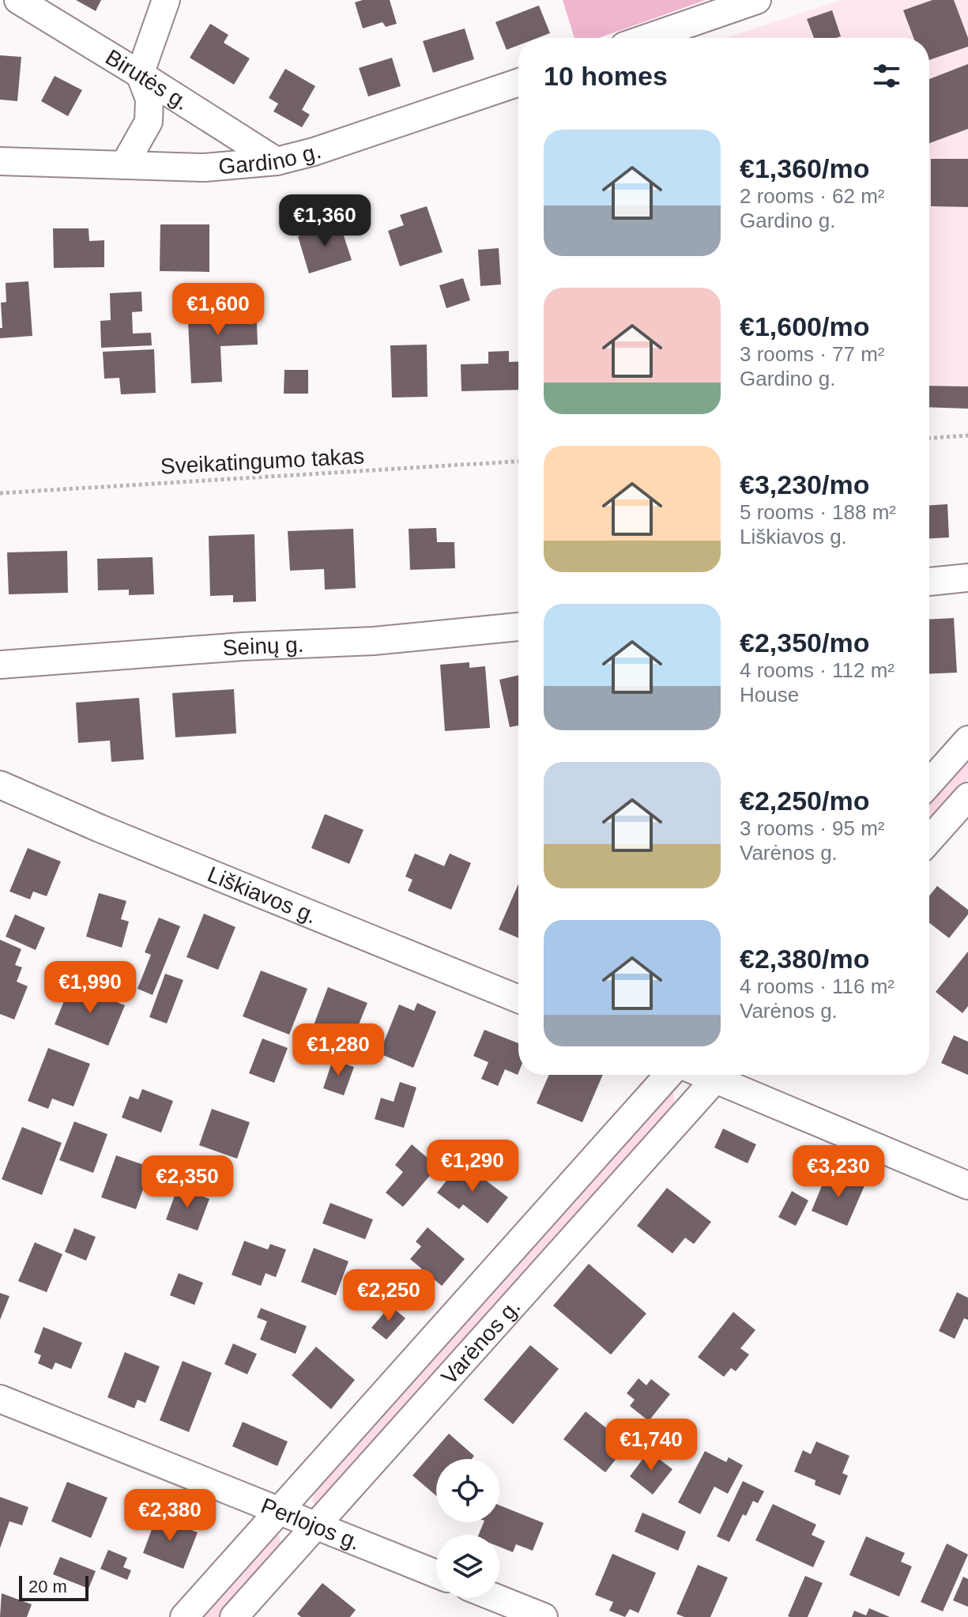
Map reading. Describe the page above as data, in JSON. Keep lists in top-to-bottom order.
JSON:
{
  "streets": {
    "street": [
      "Birutės g.",
      "Gardino g.",
      "Seinų g.",
      "Liškiavos g.",
      "Varėnos g.",
      "Perlojos g."
    ],
    "path": ["Sveikatingumo takas"]
  },
  "crossings": [
    ["Birutės g.", "Gardino g."],
    ["Varėnos g.", "Perlojos g."]
  ],
  "scale_bar": "20 m",
  "page": {
    "heading": "10 homes",
    "list": [
      {
        "name": "€1,360/mo",
        "note": "2 rooms · 62 m² · Gardino g."
      },
      {
        "name": "€1,600/mo",
        "note": "3 rooms · 77 m² · Gardino g."
      },
      {
        "name": "€3,230/mo",
        "note": "5 rooms · 188 m² · Liškiavos g."
      },
      {
        "name": "€2,350/mo",
        "note": "4 rooms · 112 m² · House"
      },
      {
        "name": "€2,250/mo",
        "note": "3 rooms · 95 m² · Varėnos g."
      },
      {
        "name": "€2,380/mo",
        "note": "4 rooms · 116 m² · Varėnos g."
      }
    ],
    "price": [
      "€1,360",
      "€1,600",
      "€1,990",
      "€1,280",
      "€1,290",
      "€3,230",
      "€2,350",
      "€2,250",
      "€1,740",
      "€2,380"
    ],
    "scale": "20 m"
  }
}
